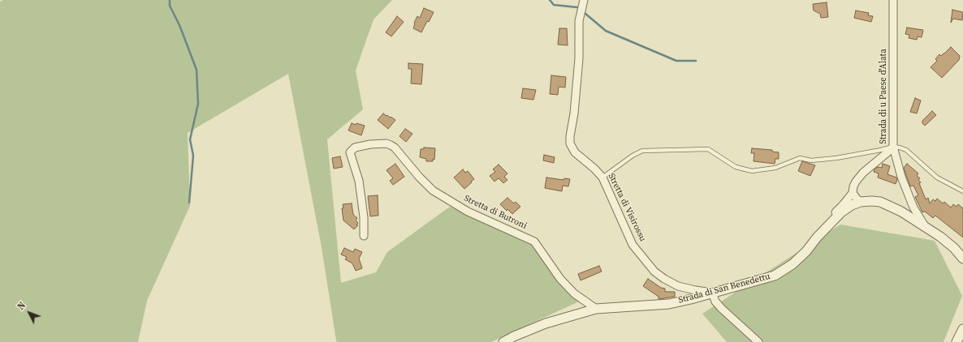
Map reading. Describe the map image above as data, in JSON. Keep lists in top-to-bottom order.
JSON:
{
  "streets": {
    "street": [
      "Strada di u Paese d'Alata",
      "Stretta di Visirossu",
      "Stretta di Butroni",
      "Strada di San Benedettu"
    ]
  },
  "crossings": [
    ["Strada di u Paese d'Alata", "Strada di San Benedettu"],
    ["Stretta di Visirossu", "Strada di San Benedettu"],
    ["Stretta di Butroni", "Strada di San Benedettu"]
  ],
  "north": "top left"
}
